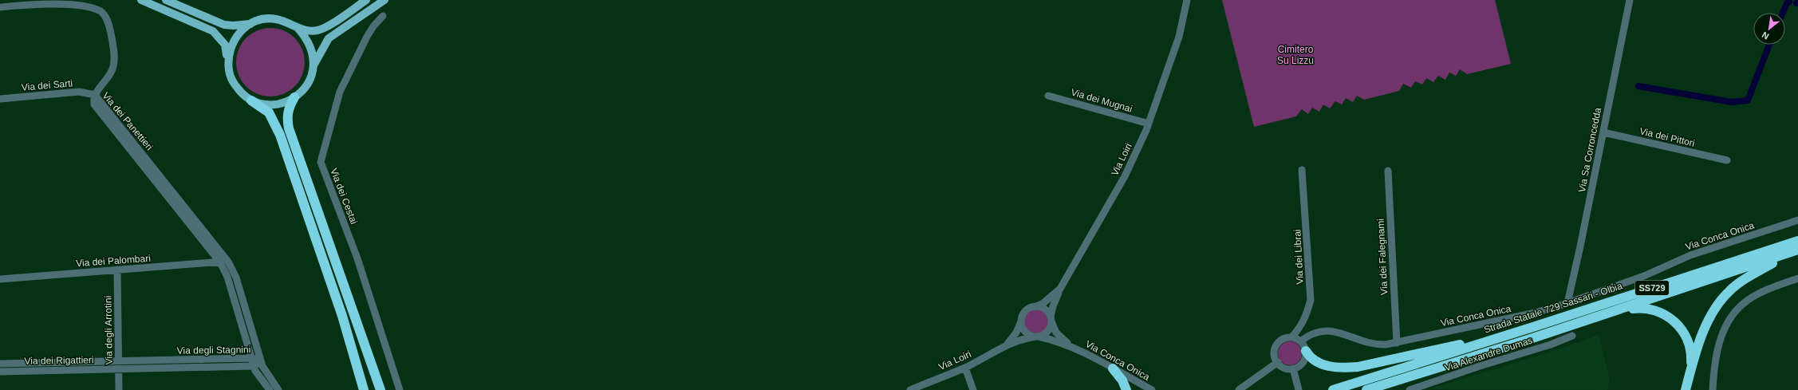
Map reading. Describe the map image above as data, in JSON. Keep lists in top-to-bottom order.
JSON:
{
  "streets": {
    "highway": ["SS729", "Strada Statale 729 Sassari - Olbia"],
    "street": [
      "Via dei Sarti",
      "Via dei Mugnai",
      "Via dei Panettieri",
      "Via dei Pittori",
      "Via Sa Corroncedda",
      "Via Loiri",
      "Via dei Cestai",
      "Via Conca Onica",
      "Via dei Librai",
      "Via dei Falegnami",
      "Via dei Palombari",
      "Via degli Arrotini",
      "Via degli Stagnini",
      "Via Alexandre Dumas",
      "Via dei Rigattieri"
    ]
  },
  "crossings": [
    ["Via dei Sarti", "Via dei Panettieri"],
    ["Via dei Mugnai", "Via Loiri"],
    ["Via dei Panettieri", "Via dei Palombari"],
    ["Via dei Panettieri", "Via degli Stagnini"],
    ["Via dei Pittori", "Via Sa Corroncedda"],
    ["Via Sa Corroncedda", "Via Conca Onica"],
    ["Via Loiri", "Via Conca Onica"],
    ["Via Conca Onica", "Via dei Librai"],
    ["Via Conca Onica", "Via dei Falegnami"],
    ["Via dei Palombari", "Via degli Arrotini"],
    ["Via degli Arrotini", "Via degli Stagnini"],
    ["Via degli Arrotini", "Via dei Rigattieri"],
    ["Via degli Stagnini", "Via dei Rigattieri"]
  ],
  "parks": ["Cimitero Su Lizzu"],
  "north": "bottom left"
}
